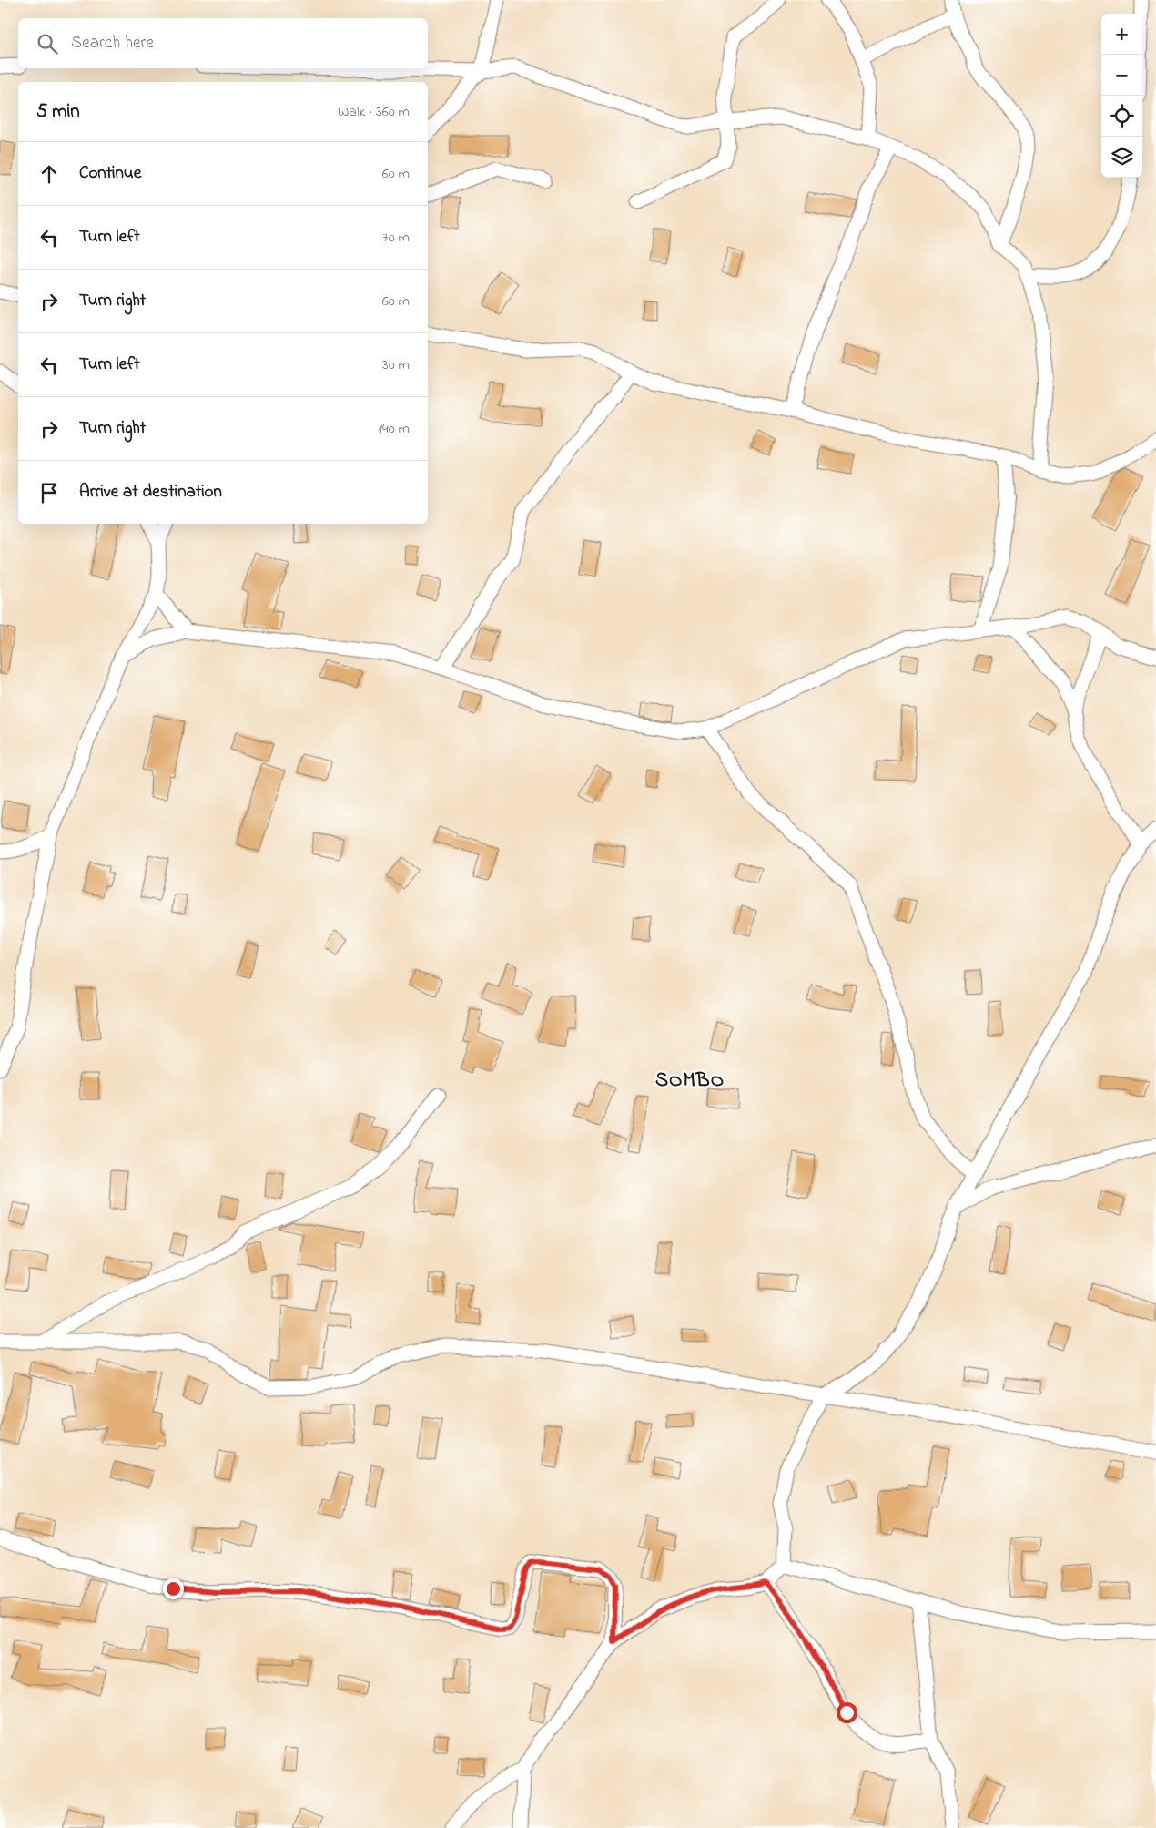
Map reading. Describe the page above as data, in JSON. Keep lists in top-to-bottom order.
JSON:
{
  "districts": ["SOMBO"],
  "page": {
    "map_buttons": ["+", "−"],
    "search": "Search here",
    "heading": ["5 min", "Walk · 360 m"],
    "list": [
      ["Continue", "60 m"],
      ["Turn left", "70 m"],
      ["Turn right", "60 m"],
      ["Turn left", "30 m"],
      ["Turn right", "140 m"],
      "Arrive at destination"
    ]
  }
}
